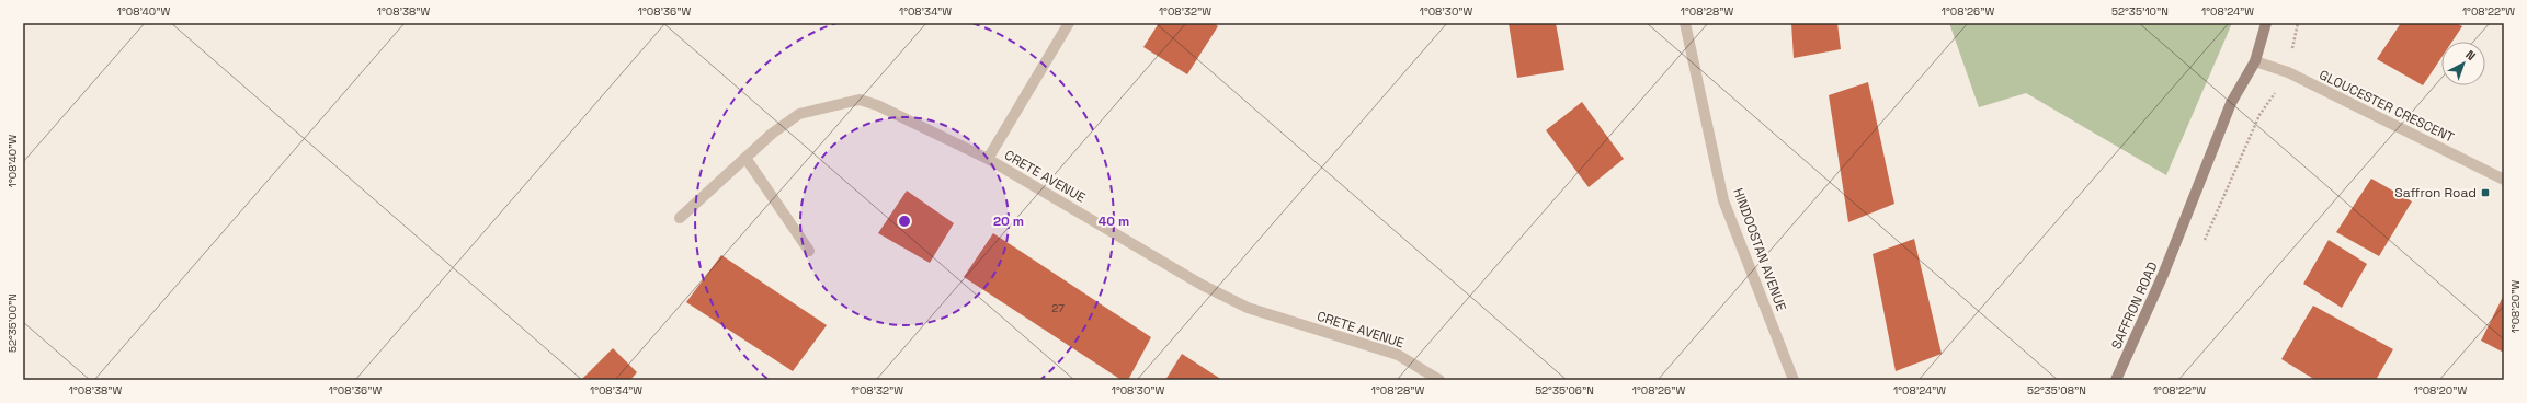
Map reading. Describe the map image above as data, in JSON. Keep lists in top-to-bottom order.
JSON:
{
  "streets": {
    "main road": ["SAFFRON ROAD"],
    "street": ["GLOUCESTER CRESCENT", "CRETE AVENUE", "HINDOOSTAN AVENUE"]
  },
  "crossings": [
    ["GLOUCESTER CRESCENT", "SAFFRON ROAD"]
  ],
  "places": {
    "transit": ["Saffron Road"]
  },
  "house_numbers": ["27"],
  "north": "top right",
  "coordinates": [
    "1°08'40\"W",
    "1°08'38\"W",
    "1°08'36\"W",
    "1°08'34\"W",
    "1°08'32\"W",
    "1°08'30\"W",
    "1°08'28\"W",
    "1°08'26\"W",
    "52°35'10\"N",
    "1°08'24\"W",
    "1°08'22\"W",
    "1°08'20\"W",
    "52°35'00\"N",
    "52°35'06\"N",
    "52°35'08\"N"
  ],
  "rings": ["20 m", "40 m"]
}
